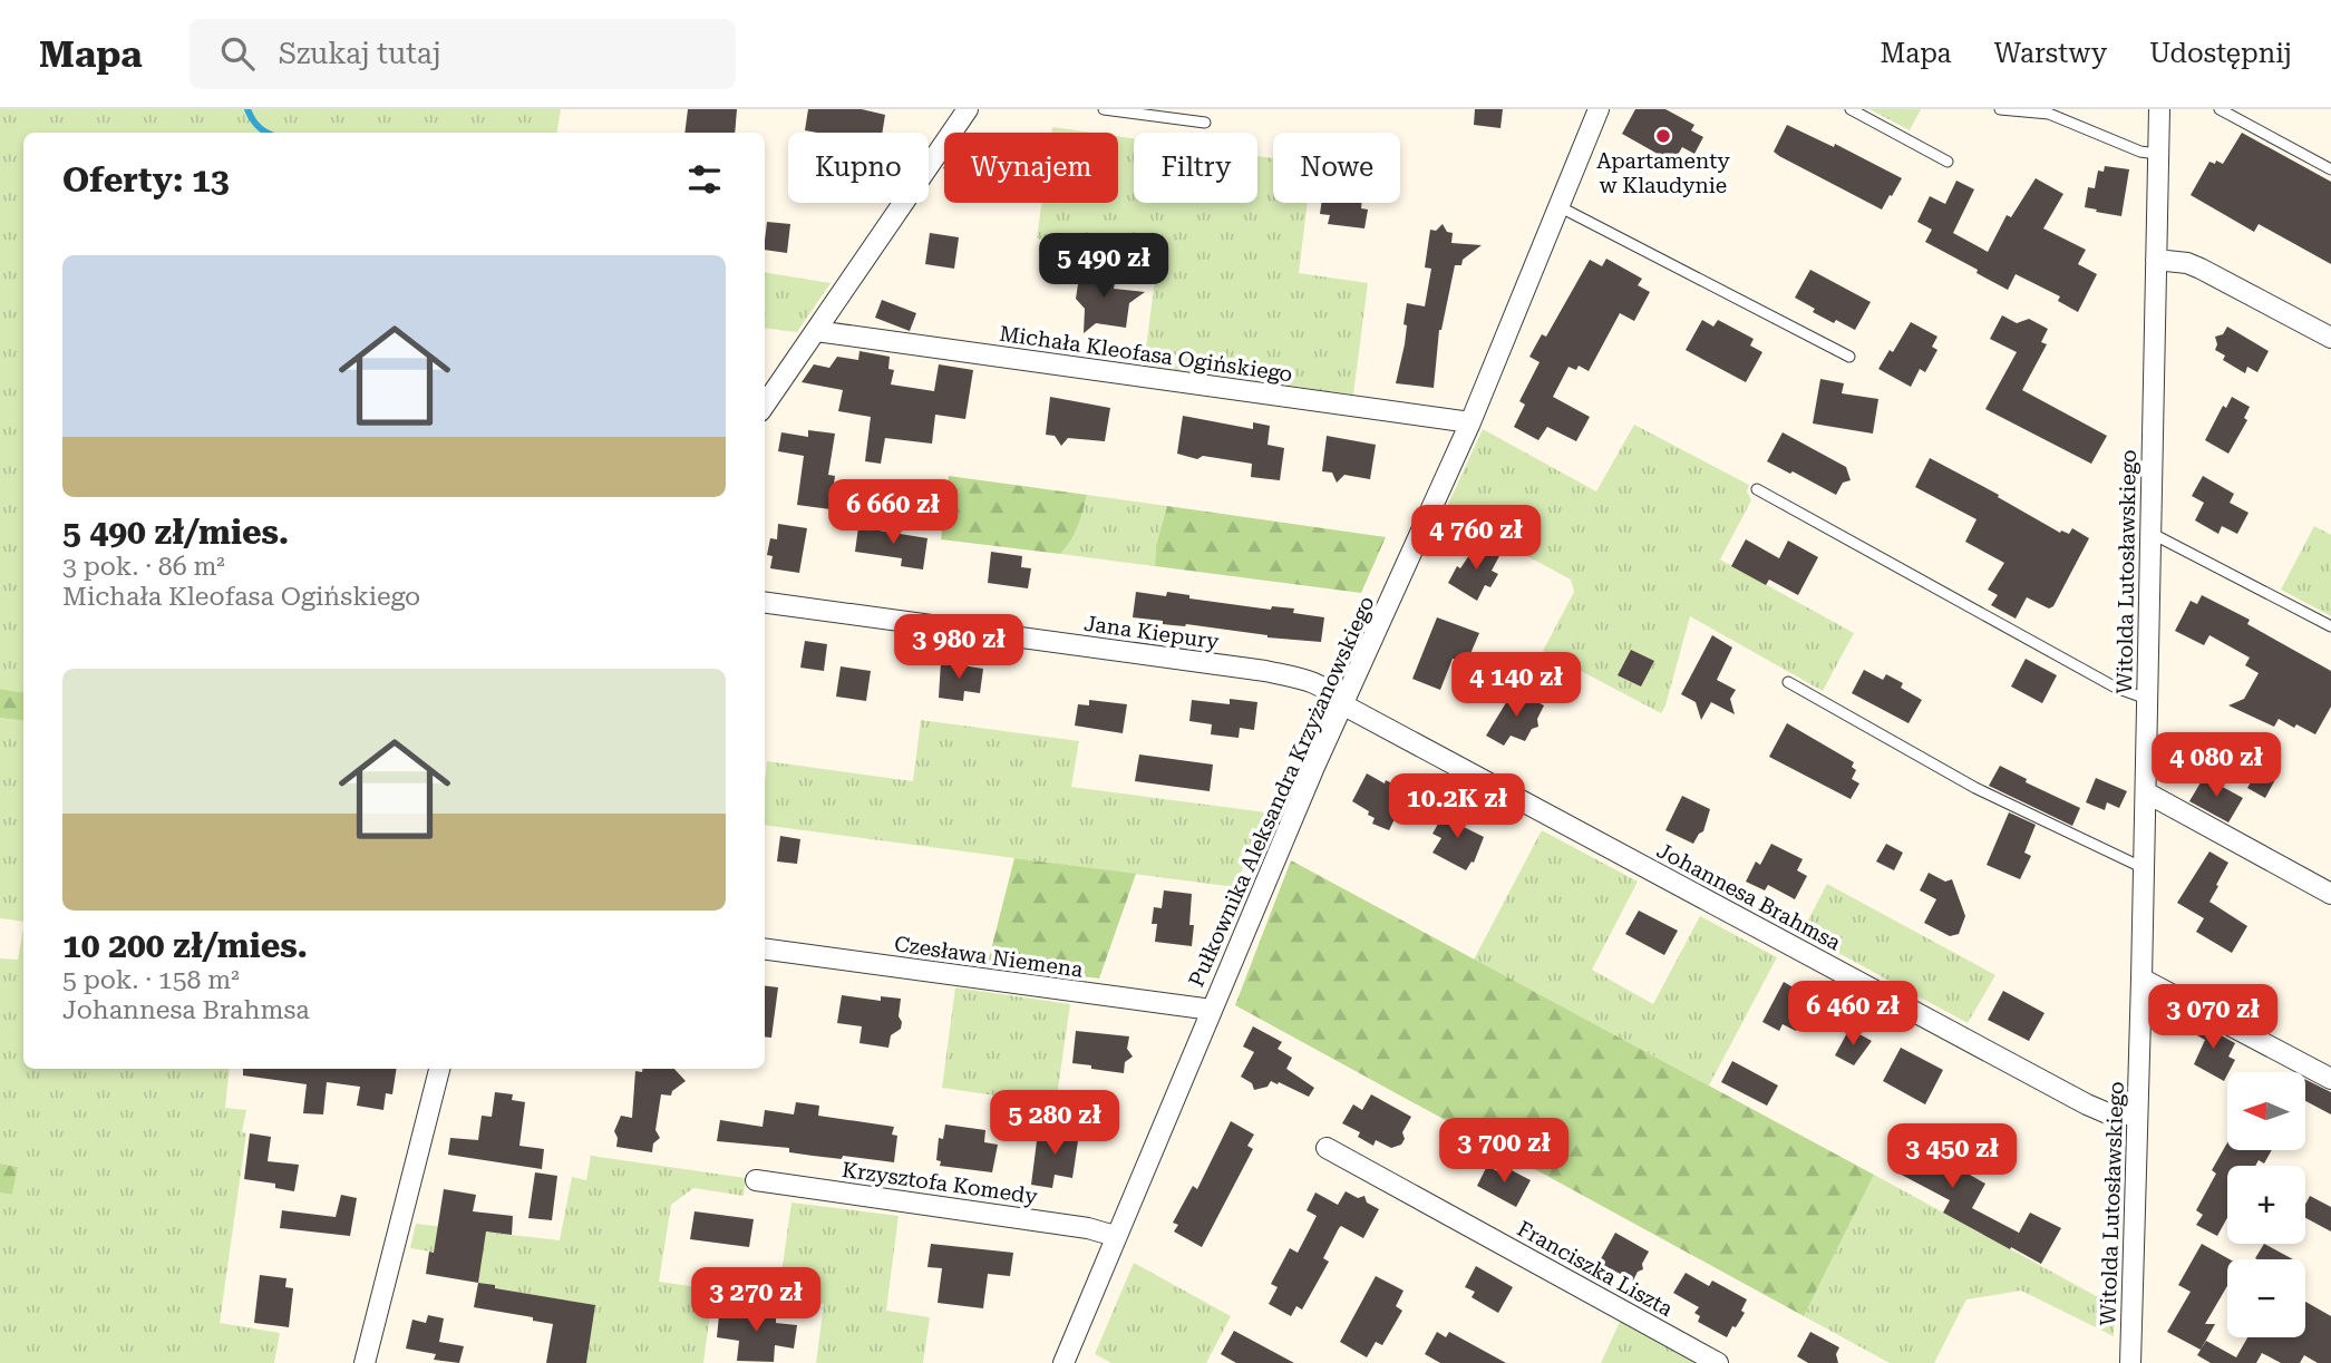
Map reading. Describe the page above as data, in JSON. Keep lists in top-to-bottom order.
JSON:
{
  "streets": {
    "street": [
      "Michała Kleofasa Ogińskiego",
      "Witolda Lutosławskiego",
      "Jana Kiepury",
      "Pułkownika Aleksandra Krzyżanowskiego",
      "Johannesa Brahmsa",
      "Czesława Niemena",
      "Krzysztofa Komedy",
      "Franciszka Liszta"
    ]
  },
  "crossings": [
    ["Michała Kleofasa Ogińskiego", "Pułkownika Aleksandra Krzyżanowskiego"],
    ["Witolda Lutosławskiego", "Johannesa Brahmsa"],
    ["Jana Kiepury", "Pułkownika Aleksandra Krzyżanowskiego"],
    ["Jana Kiepury", "Johannesa Brahmsa"],
    ["Pułkownika Aleksandra Krzyżanowskiego", "Johannesa Brahmsa"],
    ["Pułkownika Aleksandra Krzyżanowskiego", "Czesława Niemena"],
    ["Pułkownika Aleksandra Krzyżanowskiego", "Krzysztofa Komedy"]
  ],
  "places": ["Apartamenty w Klaudynie"],
  "north": "left",
  "page": {
    "header": "Mapa",
    "search": "Szukaj tutaj",
    "nav": ["Mapa", "Warstwy", "Udostępnij"],
    "chip": [
      "Kupno",
      "Wynajem",
      "Filtry",
      "Nowe"
    ],
    "heading": "Oferty: 13",
    "list": [
      {
        "name": "5 490 zł/mies.",
        "note": "3 pok. · 86 m² · Michała Kleofasa Ogińskiego"
      },
      {
        "name": "10 200 zł/mies.",
        "note": "5 pok. · 158 m² · Johannesa Brahmsa"
      }
    ],
    "price": [
      "5 490 zł",
      "6 660 zł",
      "4 760 zł",
      "3 980 zł",
      "4 140 zł",
      "4 080 zł",
      "10.2K zł",
      "6 460 zł",
      "3 070 zł",
      "5 280 zł",
      "3 700 zł",
      "3 450 zł",
      "3 270 zł"
    ],
    "map_buttons": ["+", "−"]
  }
}
